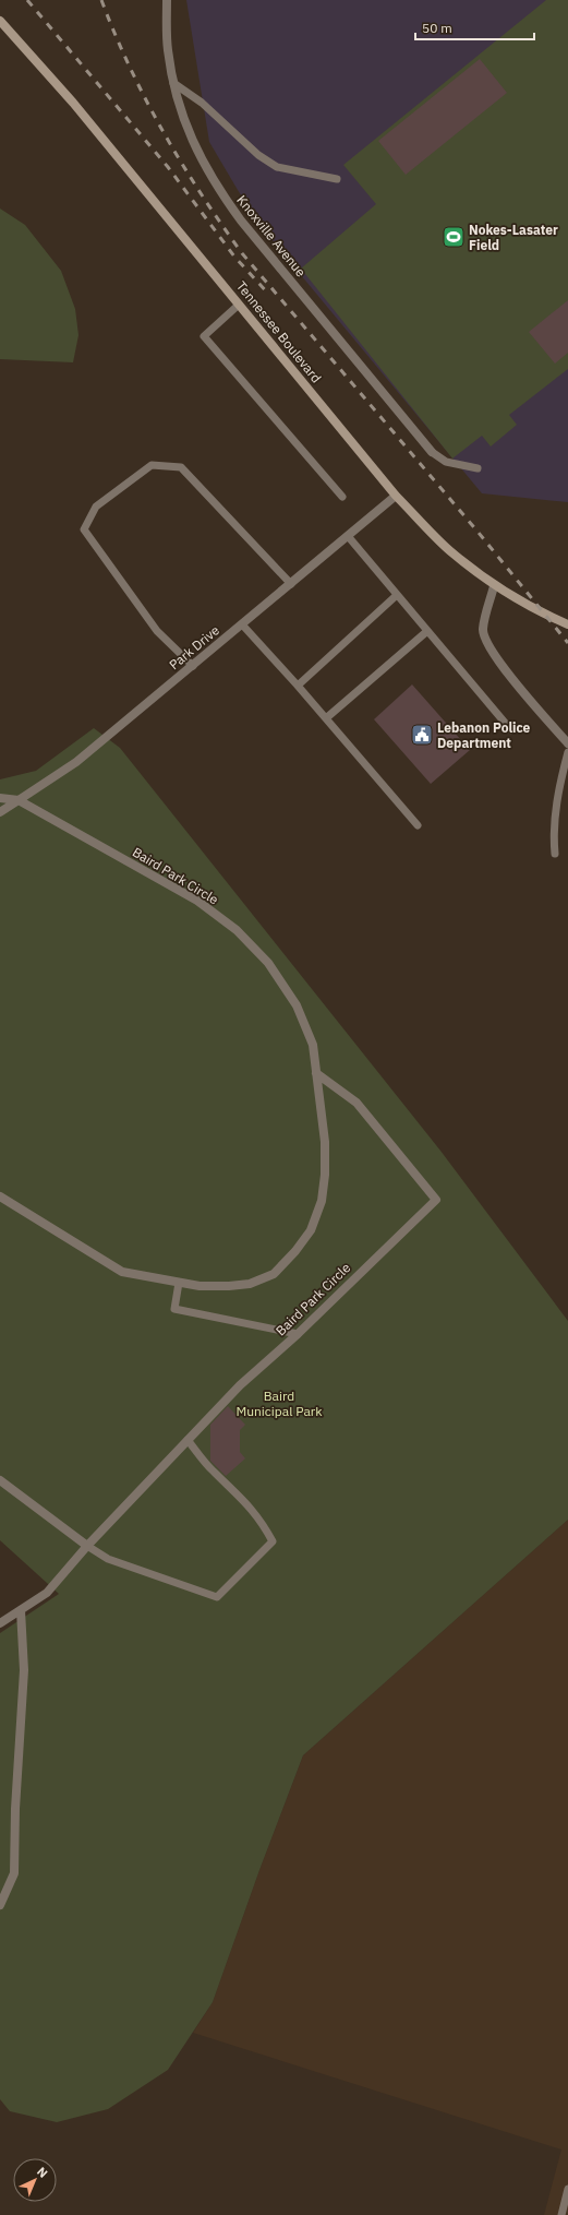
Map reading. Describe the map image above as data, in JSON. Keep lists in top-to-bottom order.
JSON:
{
  "streets": {
    "street": [
      "Knoxville Avenue",
      "Tennessee Boulevard",
      "Park Drive",
      "Baird Park Circle"
    ]
  },
  "crossings": [
    ["Tennessee Boulevard", "Park Drive"],
    ["Park Drive", "Baird Park Circle"]
  ],
  "parks": ["Baird Municipal Park"],
  "places": {
    "sports": ["Nokes-Lasater Field"],
    "public building": ["Lebanon Police Department"]
  },
  "scale_bar": "50 m",
  "north": "top right"
}
